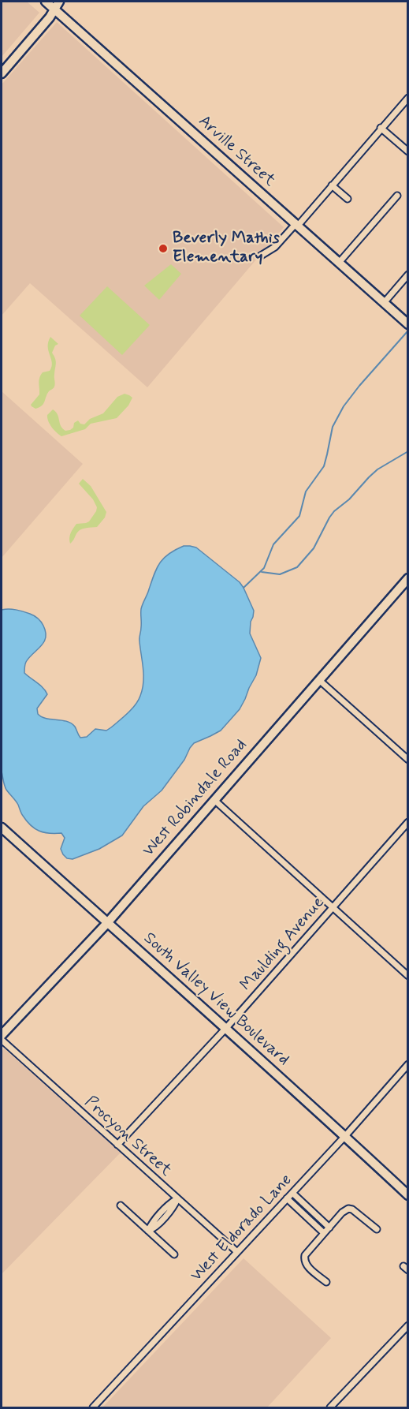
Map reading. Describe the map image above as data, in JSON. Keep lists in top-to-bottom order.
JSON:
{
  "streets": {
    "street": [
      "Arville Street",
      "West Robindale Road",
      "Maulding Avenue",
      "South Valley View Boulevard",
      "Procyon Street",
      "West Eldorado Lane"
    ]
  },
  "crossings": [
    ["West Robindale Road", "South Valley View Boulevard"],
    ["Maulding Avenue", "South Valley View Boulevard"],
    ["Maulding Avenue", "Procyon Street"],
    ["South Valley View Boulevard", "West Eldorado Lane"],
    ["Procyon Street", "West Eldorado Lane"]
  ],
  "places": ["Beverly Mathis Elementary"]
}
